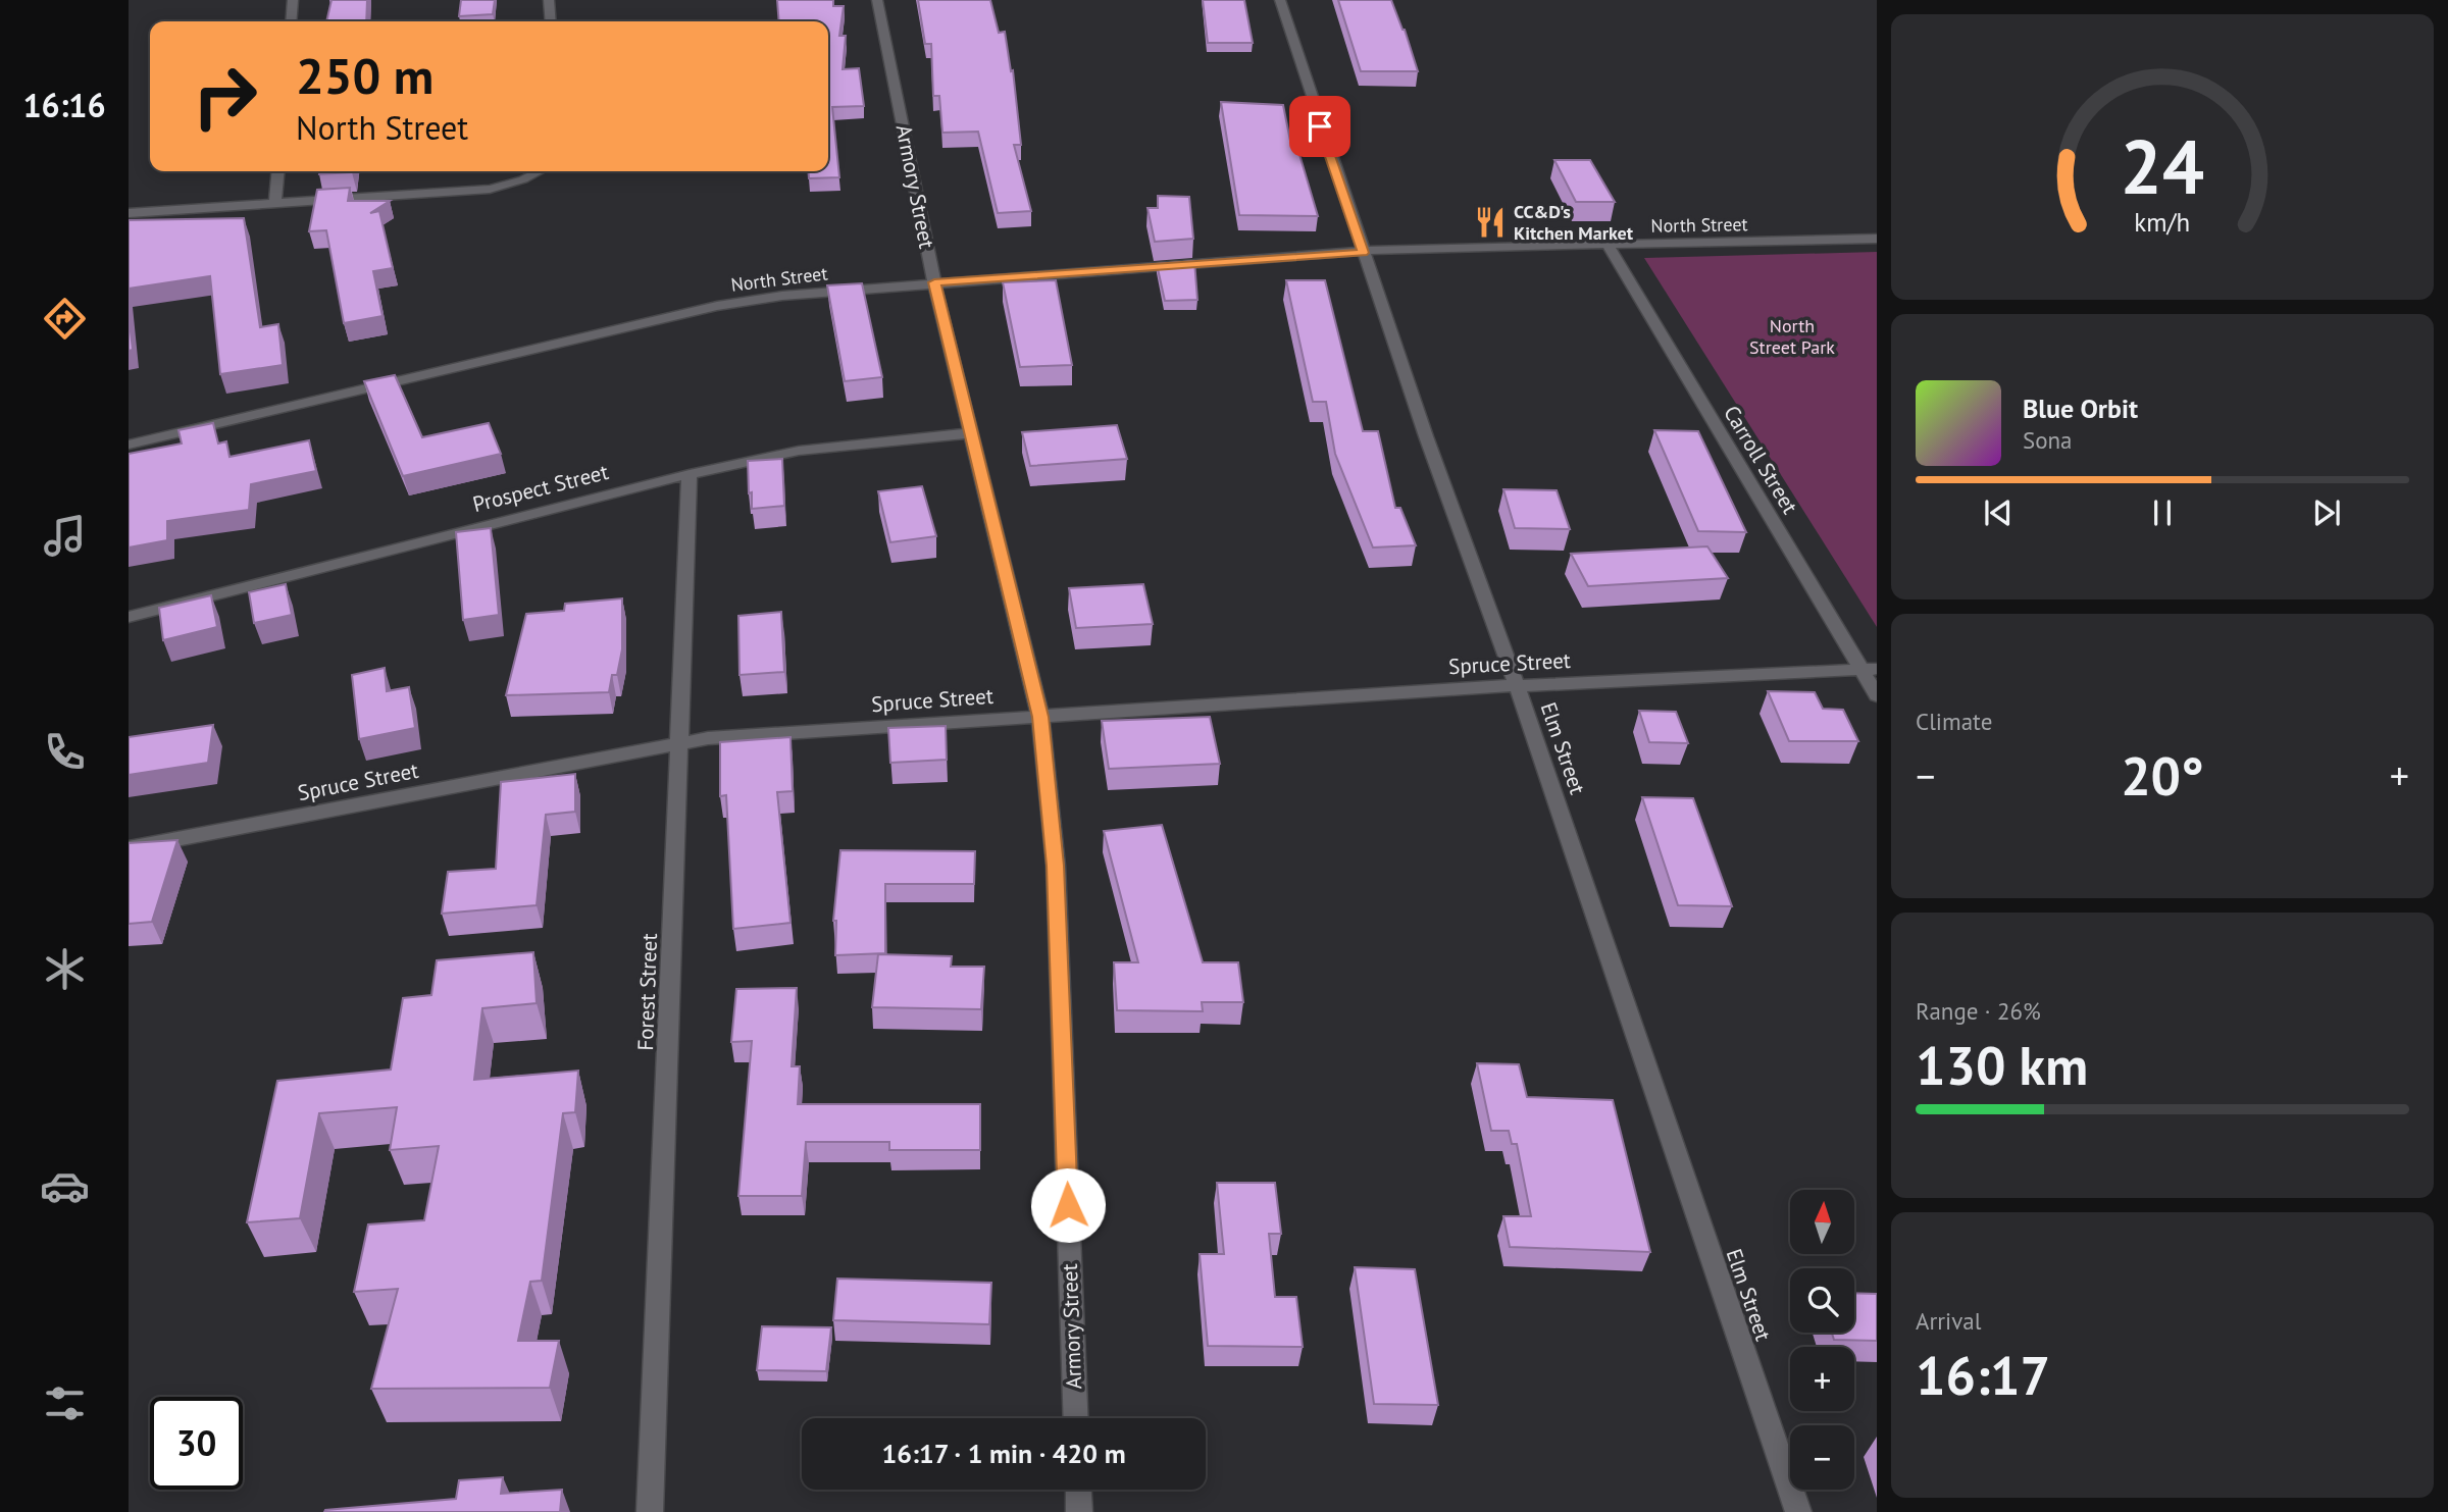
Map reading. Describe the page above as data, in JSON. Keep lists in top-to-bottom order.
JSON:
{
  "streets": {
    "street": [
      "Armory Street",
      "North Street",
      "Carroll Street",
      "Prospect Street",
      "Spruce Street",
      "Elm Street",
      "Forest Street"
    ]
  },
  "crossings": [
    ["Armory Street", "North Street"],
    ["Armory Street", "Prospect Street"],
    ["Armory Street", "Spruce Street"],
    ["North Street", "Carroll Street"],
    ["North Street", "Elm Street"],
    ["Carroll Street", "Spruce Street"],
    ["Prospect Street", "Forest Street"],
    ["Spruce Street", "Elm Street"],
    ["Spruce Street", "Forest Street"]
  ],
  "parks": ["North Street Park"],
  "places": {
    "restaurant": ["CC&D's Kitchen Market"]
  },
  "north": "top",
  "page": {
    "tabs": "16:16",
    "turn": ["250 m", "North Street"],
    "song": ["Blue Orbit", "Sona"],
    "tile": [
      "Climate",
      ["Range · 26%", "130 km"],
      ["Arrival", "16:17"]
    ],
    "heat": ["−", "20°", "+"],
    "map_buttons": ["+", "−"],
    "limit": "30",
    "trip": "16:17 · 1 min · 420 m",
    "gauge": ["24", "km/h"]
  }
}
